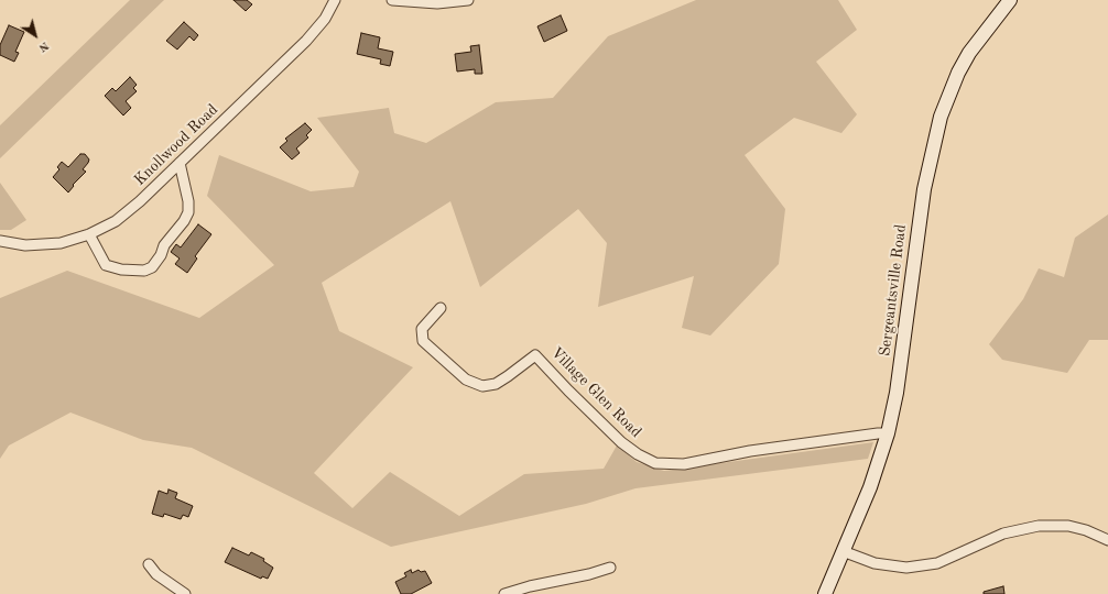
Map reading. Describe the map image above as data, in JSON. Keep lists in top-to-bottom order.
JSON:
{
  "streets": {
    "main road": ["Sergeantsville Road"],
    "street": ["Knollwood Road", "Village Glen Road"]
  },
  "crossings": [
    ["Sergeantsville Road", "Village Glen Road"]
  ],
  "north": "bottom right"
}
